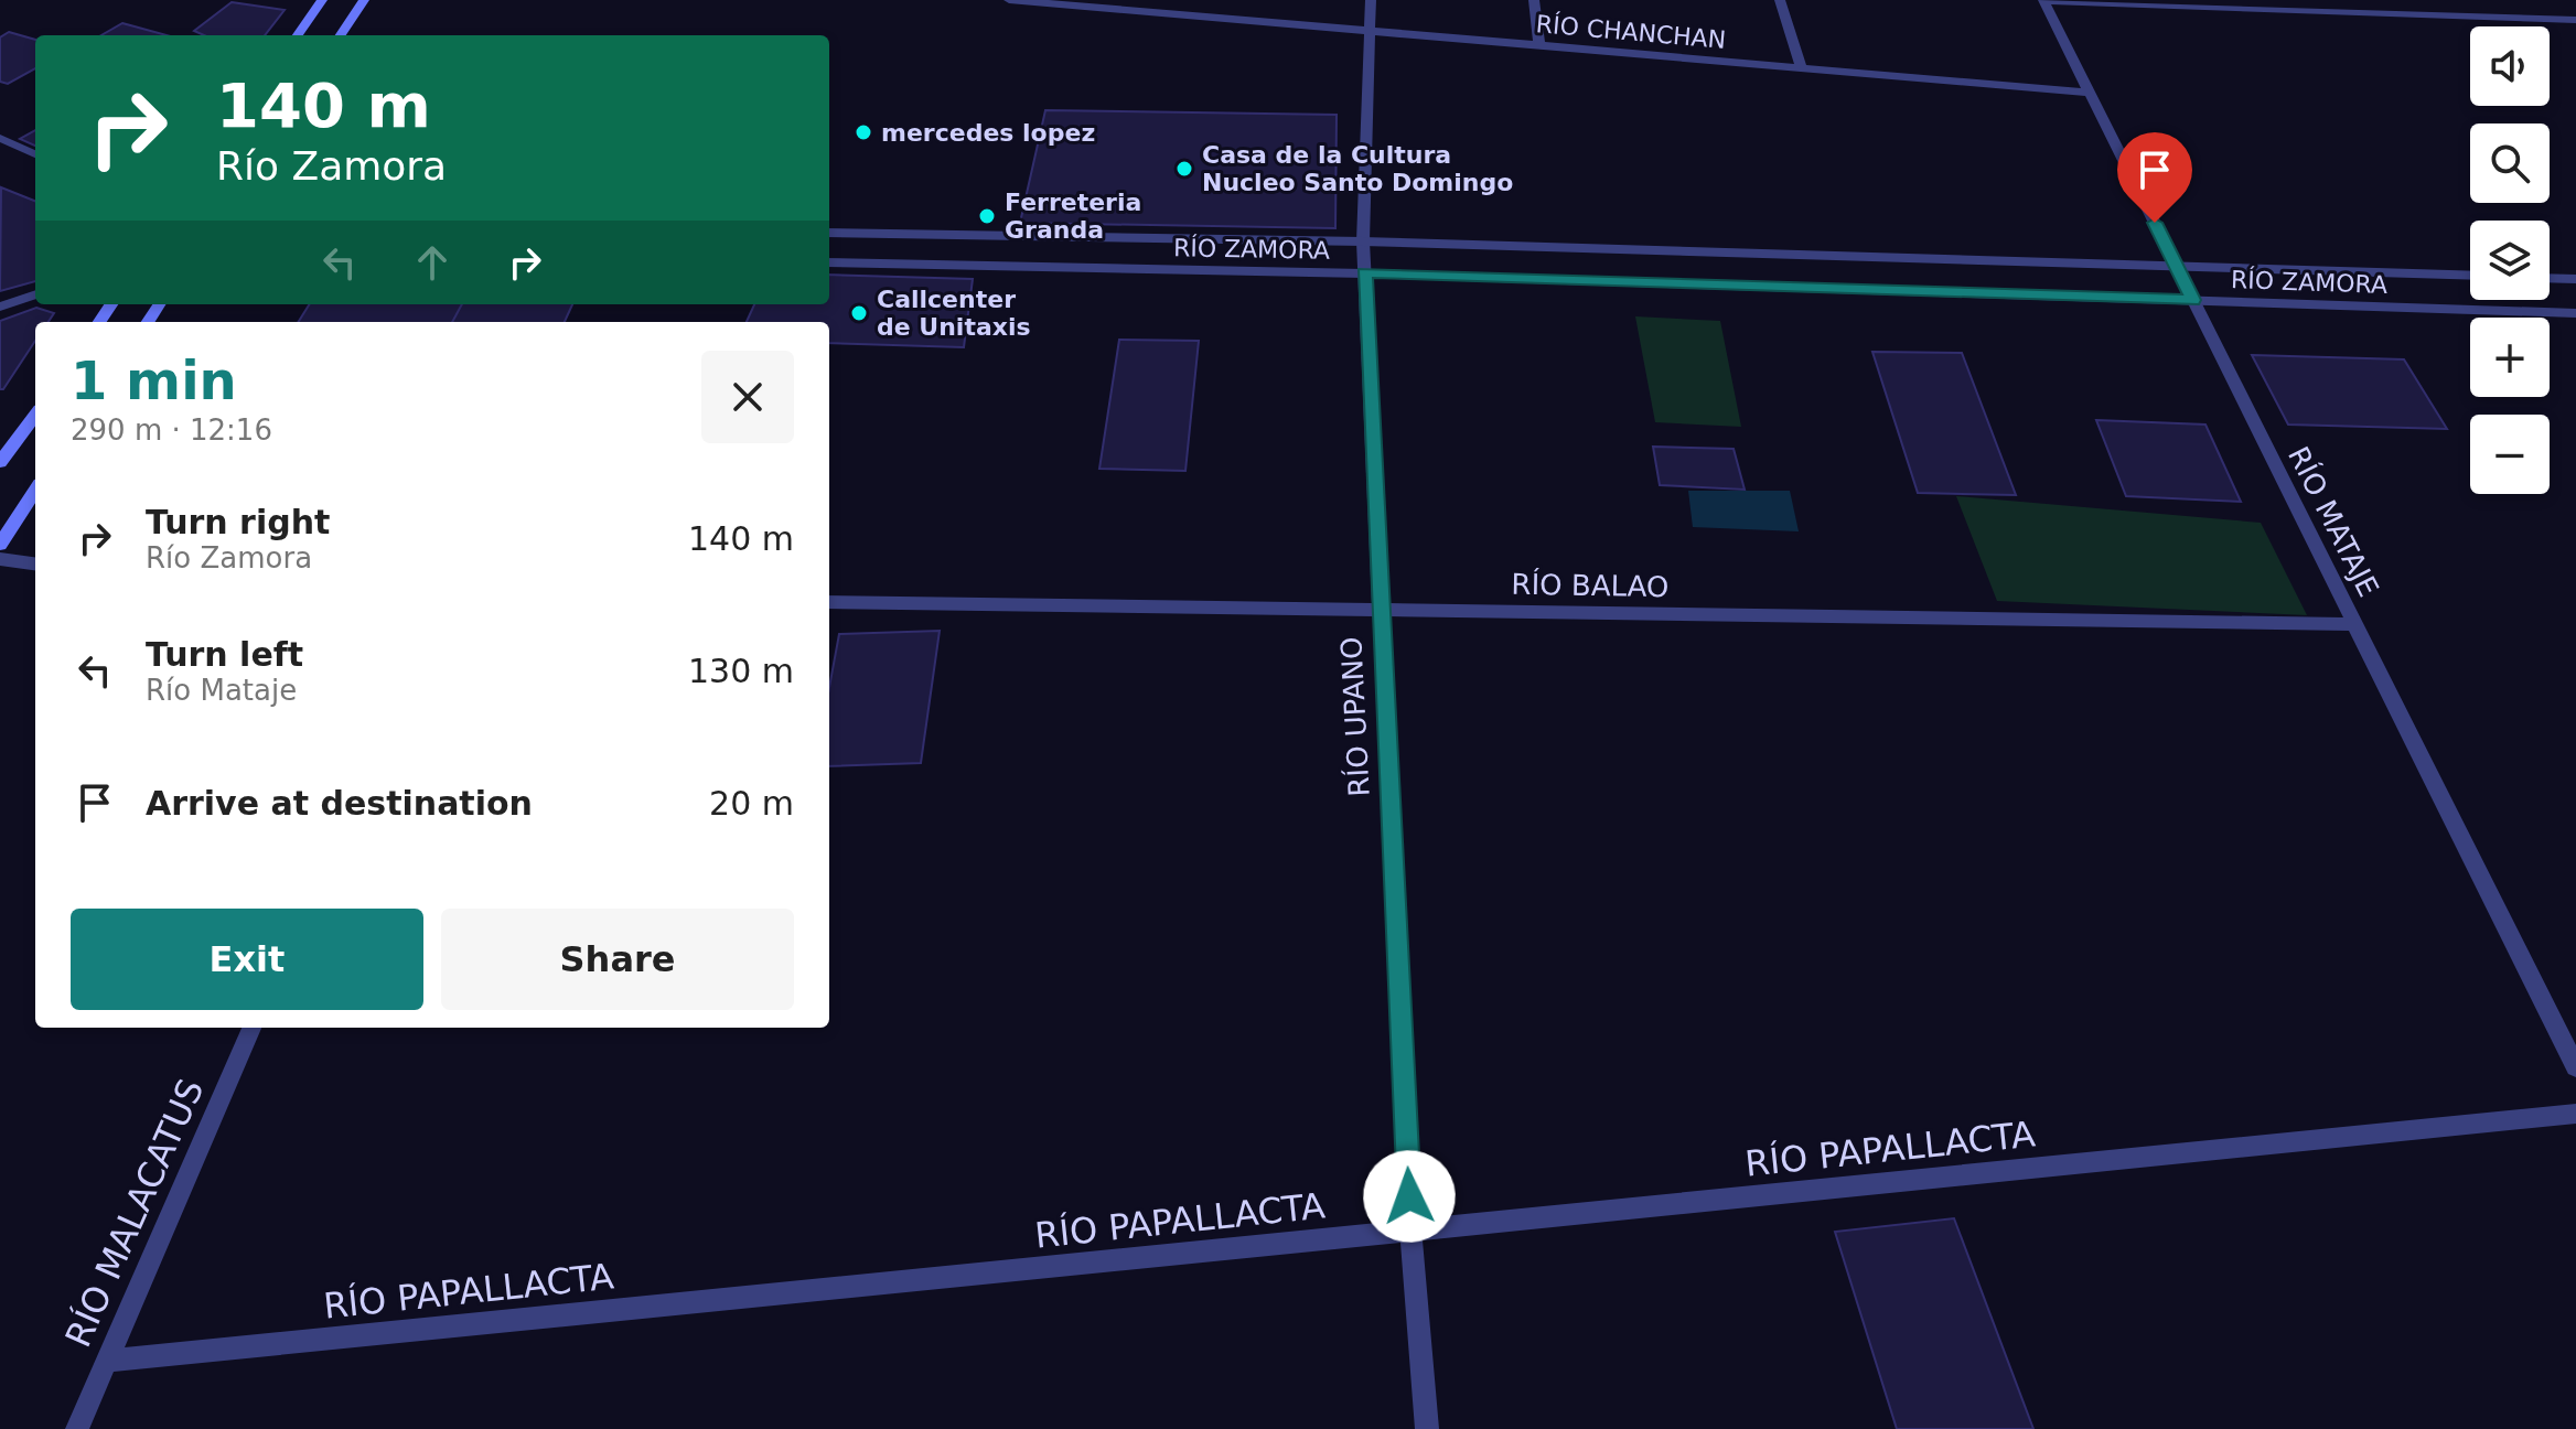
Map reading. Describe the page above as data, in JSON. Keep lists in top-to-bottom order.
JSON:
{
  "streets": {
    "street": [
      "RÍO CHANCHAN",
      "RÍO ZAMORA",
      "RÍO MATAJE",
      "RÍO BALAO",
      "RÍO UPANO",
      "RÍO PAPALLACTA",
      "RÍO MALACATUS"
    ]
  },
  "crossings": [
    ["RÍO CHANCHAN", "RÍO MATAJE"],
    ["RÍO CHANCHAN", "RÍO UPANO"],
    ["RÍO ZAMORA", "RÍO MATAJE"],
    ["RÍO ZAMORA", "RÍO UPANO"],
    ["RÍO MATAJE", "RÍO BALAO"],
    ["RÍO BALAO", "RÍO UPANO"],
    ["RÍO UPANO", "RÍO PAPALLACTA"],
    ["RÍO PAPALLACTA", "RÍO MALACATUS"]
  ],
  "places": [
    "mercedes lopez",
    "Casa de la Cultura Nucleo Santo Domingo",
    "Ferreteria Granda",
    "Callcenter de Unitaxis"
  ],
  "page": {
    "map_buttons": ["+", "−"],
    "turn": ["140 m", "Río Zamora"],
    "heading": ["1 min", "290 m · 12:16"],
    "list": [
      {
        "name": "Turn right",
        "note": "Río Zamora",
        "value": "140 m"
      },
      {
        "name": "Turn left",
        "note": "Río Mataje",
        "value": "130 m"
      },
      {
        "name": "Arrive at destination",
        "value": "20 m"
      }
    ],
    "buttons": ["Exit", "Share"]
  }
}
